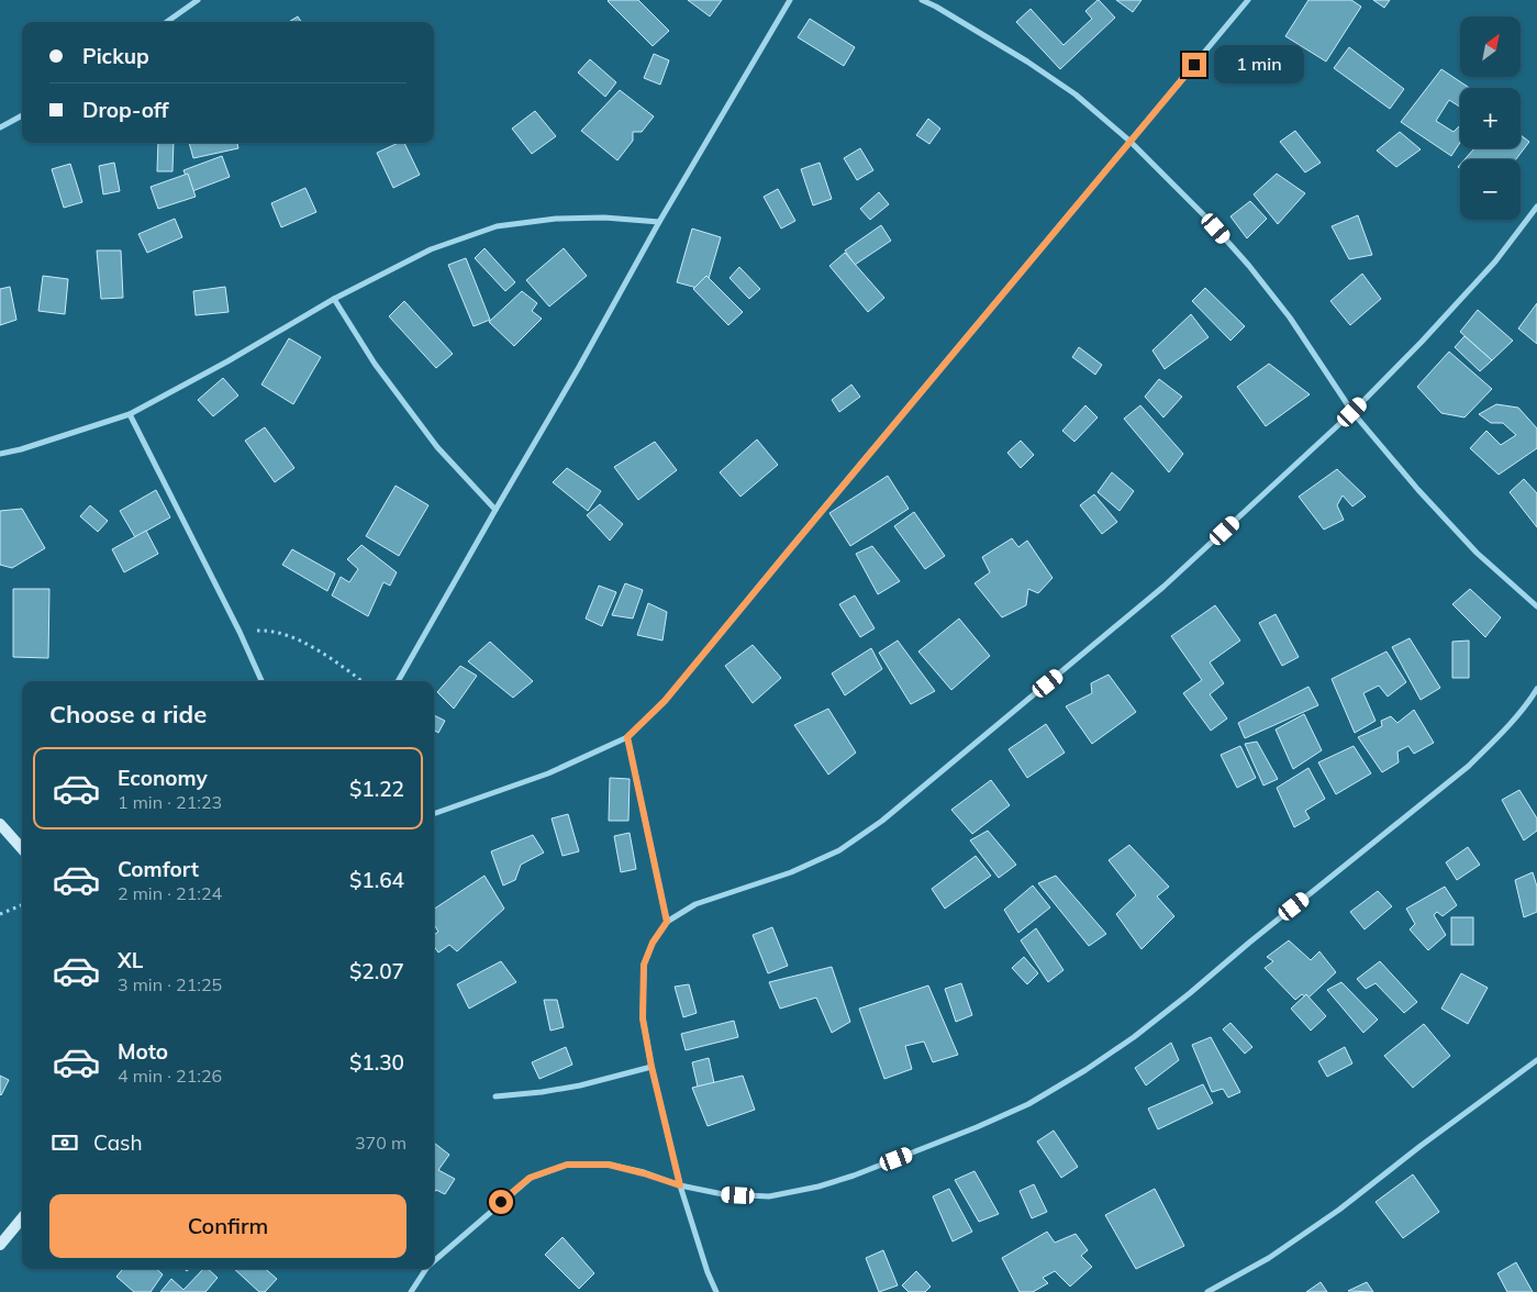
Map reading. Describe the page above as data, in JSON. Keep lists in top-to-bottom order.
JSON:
{
  "north": "top right",
  "page": {
    "map_buttons": ["+", "−"],
    "banner": ["Pickup", "Drop-off"],
    "bubble": "1 min",
    "heading": "Choose a ride",
    "list": [
      {
        "name": "Economy",
        "note": "1 min · 21:23",
        "value": "$1.22"
      },
      {
        "name": "Comfort",
        "note": "2 min · 21:24",
        "value": "$1.64"
      },
      {
        "name": "XL",
        "note": "3 min · 21:25",
        "value": "$2.07"
      },
      {
        "name": "Moto",
        "note": "4 min · 21:26",
        "value": "$1.30"
      }
    ],
    "pay": ["Cash", "370 m"],
    "buttons": "Confirm"
  }
}
